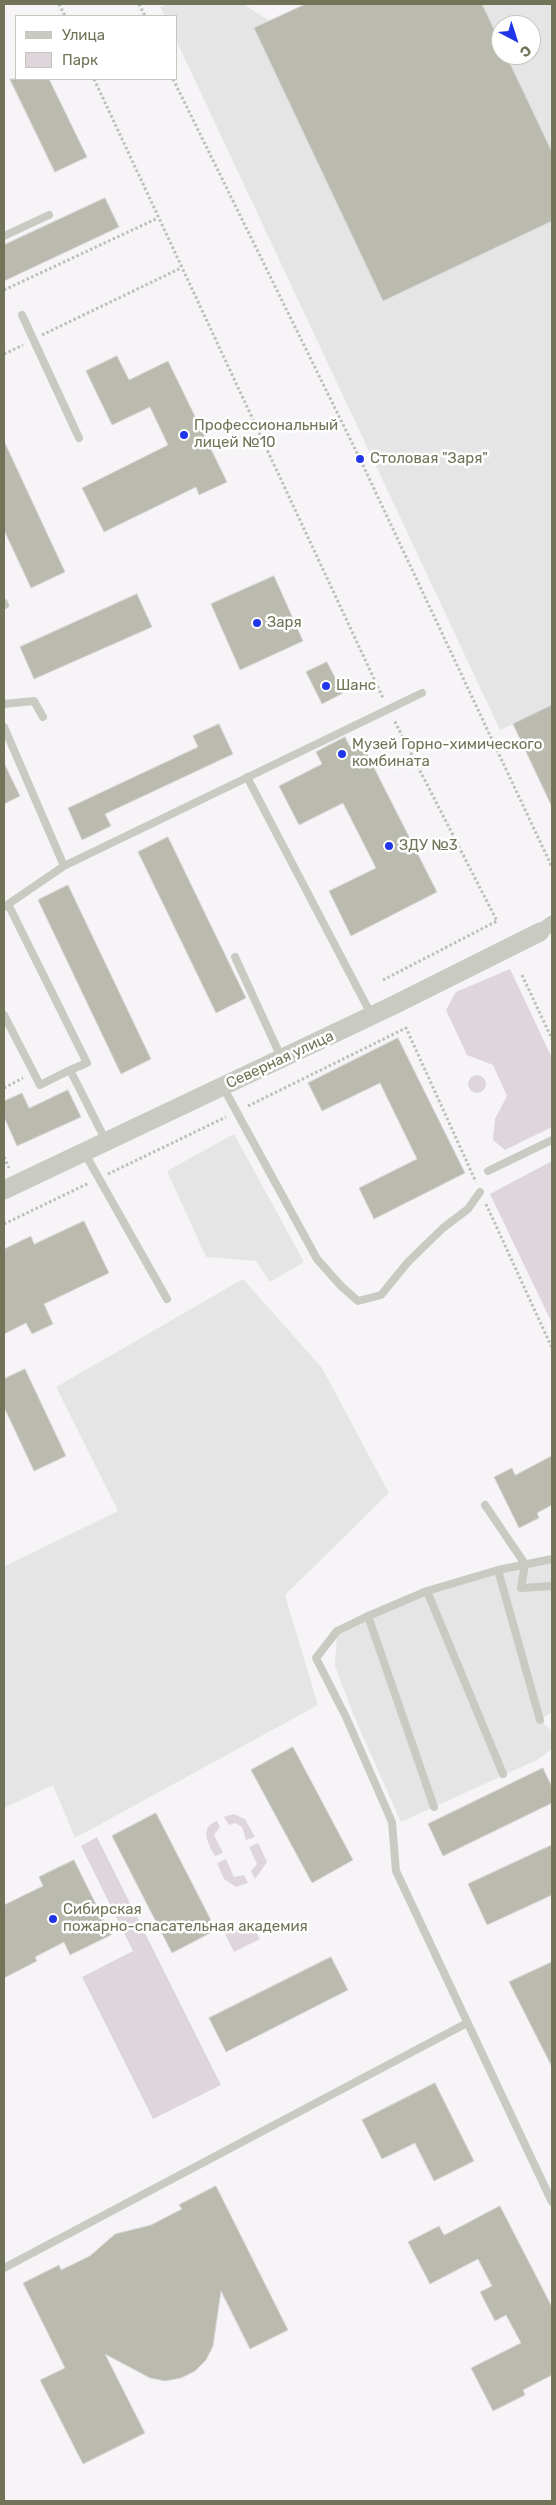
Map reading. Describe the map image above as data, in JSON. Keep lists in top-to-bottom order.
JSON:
{
  "streets": {
    "street": ["Северная улица"]
  },
  "places": [
    "Профессиональный лицей №10",
    "Столовая \"Заря\"",
    "Заря",
    "Шанс",
    "Музей Горно-химического комбината",
    "ЗДУ №3",
    "Сибирская пожарно-спасательная академия"
  ],
  "legend": ["Улица", "Парк"],
  "north": "bottom right"
}
